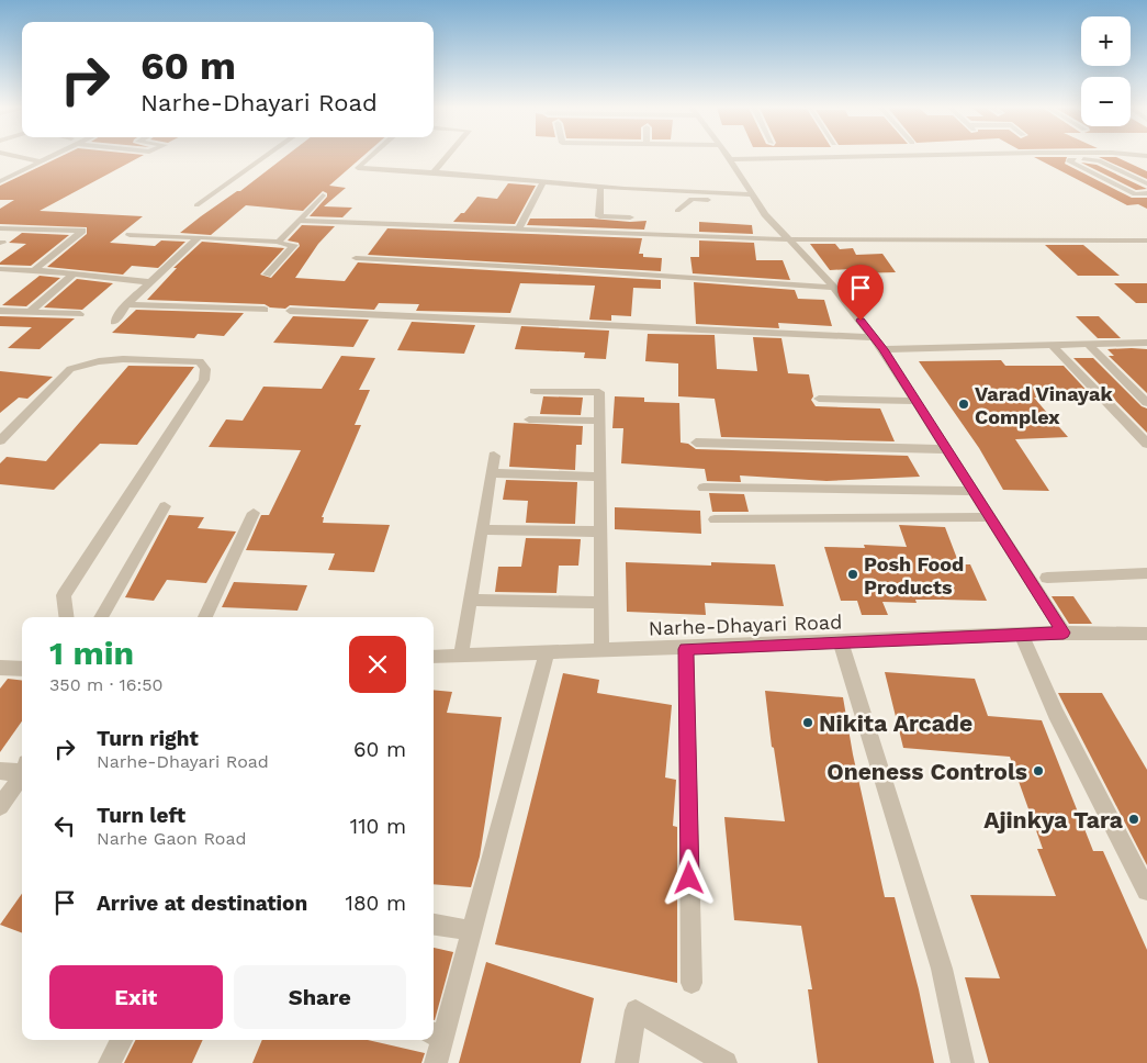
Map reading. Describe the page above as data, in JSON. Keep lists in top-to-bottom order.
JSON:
{
  "streets": {
    "street": ["Narhe-Dhayari Road"]
  },
  "places": [
    "Varad Vinayak Complex",
    "Posh Food Products",
    "Nikita Arcade",
    "Oneness Controls",
    "Ajinkya Tara"
  ],
  "page": {
    "map_buttons": ["+", "−"],
    "turn": ["60 m", "Narhe-Dhayari Road"],
    "heading": ["1 min", "350 m · 16:50"],
    "list": [
      {
        "name": "Turn right",
        "note": "Narhe-Dhayari Road",
        "value": "60 m"
      },
      {
        "name": "Turn left",
        "note": "Narhe Gaon Road",
        "value": "110 m"
      },
      {
        "name": "Arrive at destination",
        "value": "180 m"
      }
    ],
    "buttons": ["Exit", "Share"]
  }
}
